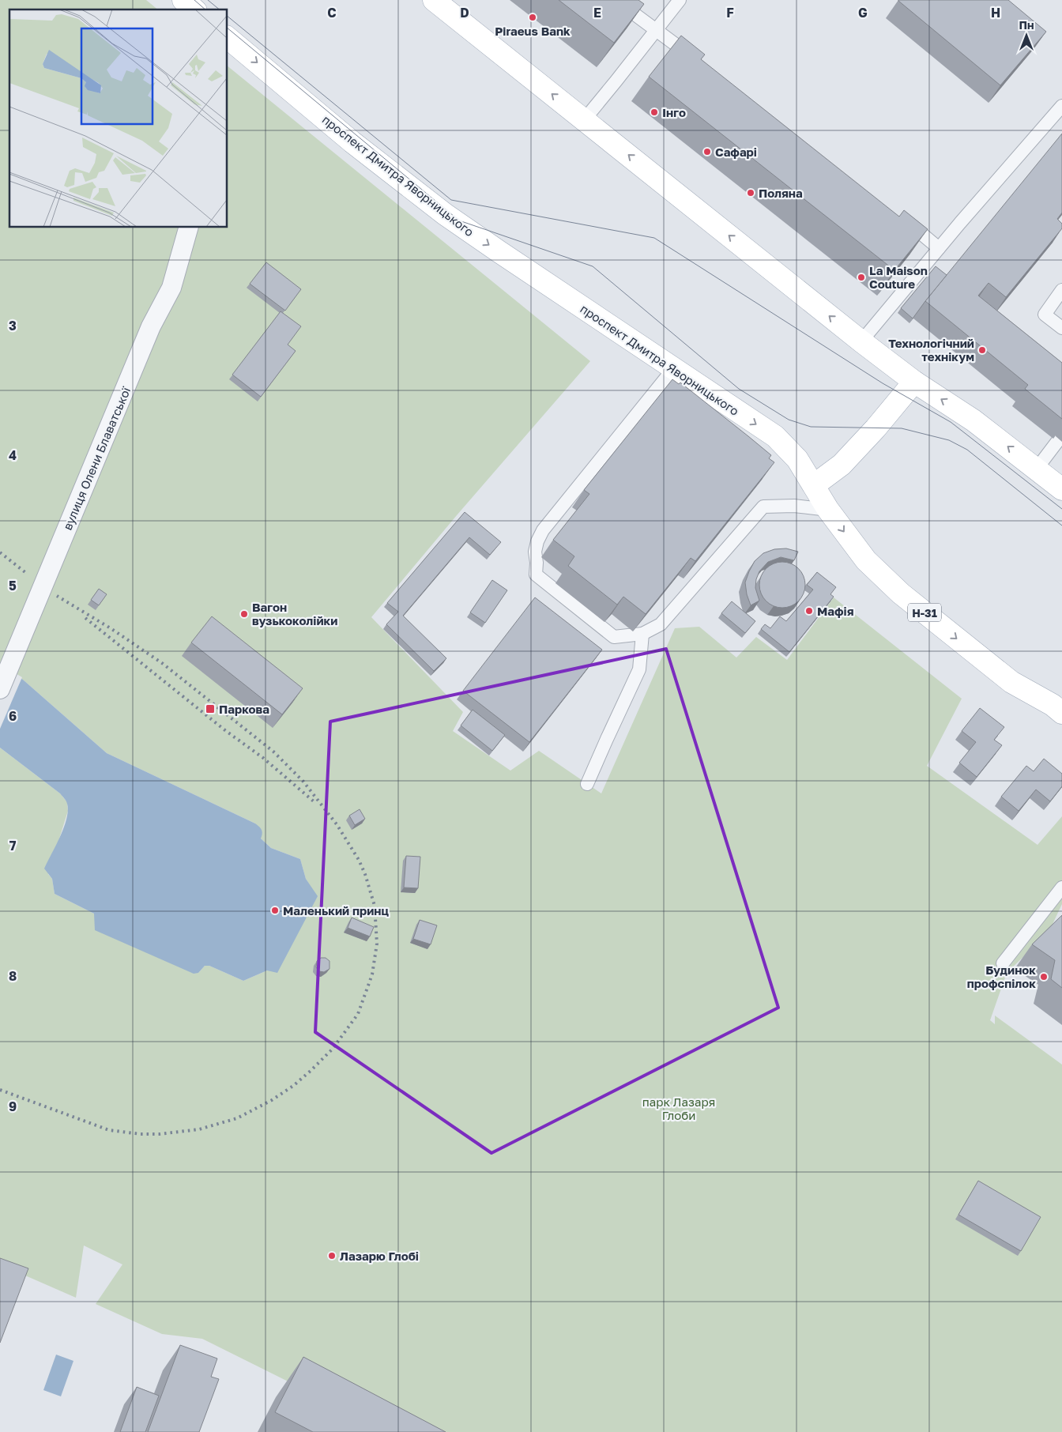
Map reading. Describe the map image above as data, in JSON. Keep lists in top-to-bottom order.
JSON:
{
  "streets": {
    "main road": ["проспект Дмитра Яворницького", "Н-31"],
    "street": ["вулиця Олени Блаватської"]
  },
  "parks": ["парк Лазаря Глоби"],
  "places": {
    "other": [
      "Piraeus Bank",
      "Інго",
      "Сафарі",
      "Поляна",
      "La Maison Couture",
      "Технологічний технікум",
      "Мафія",
      "Вагон вузькоколійки",
      "Маленький принц",
      "Будинок профспілок",
      "Лазарю Глобі"
    ],
    "transit": ["Паркова"]
  },
  "north": "top",
  "grid": {
    "columns": [
      "C",
      "D",
      "E",
      "F",
      "G",
      "H"
    ],
    "rows": [
      "3",
      "4",
      "5",
      "6",
      "7",
      "8",
      "9"
    ]
  }
}
